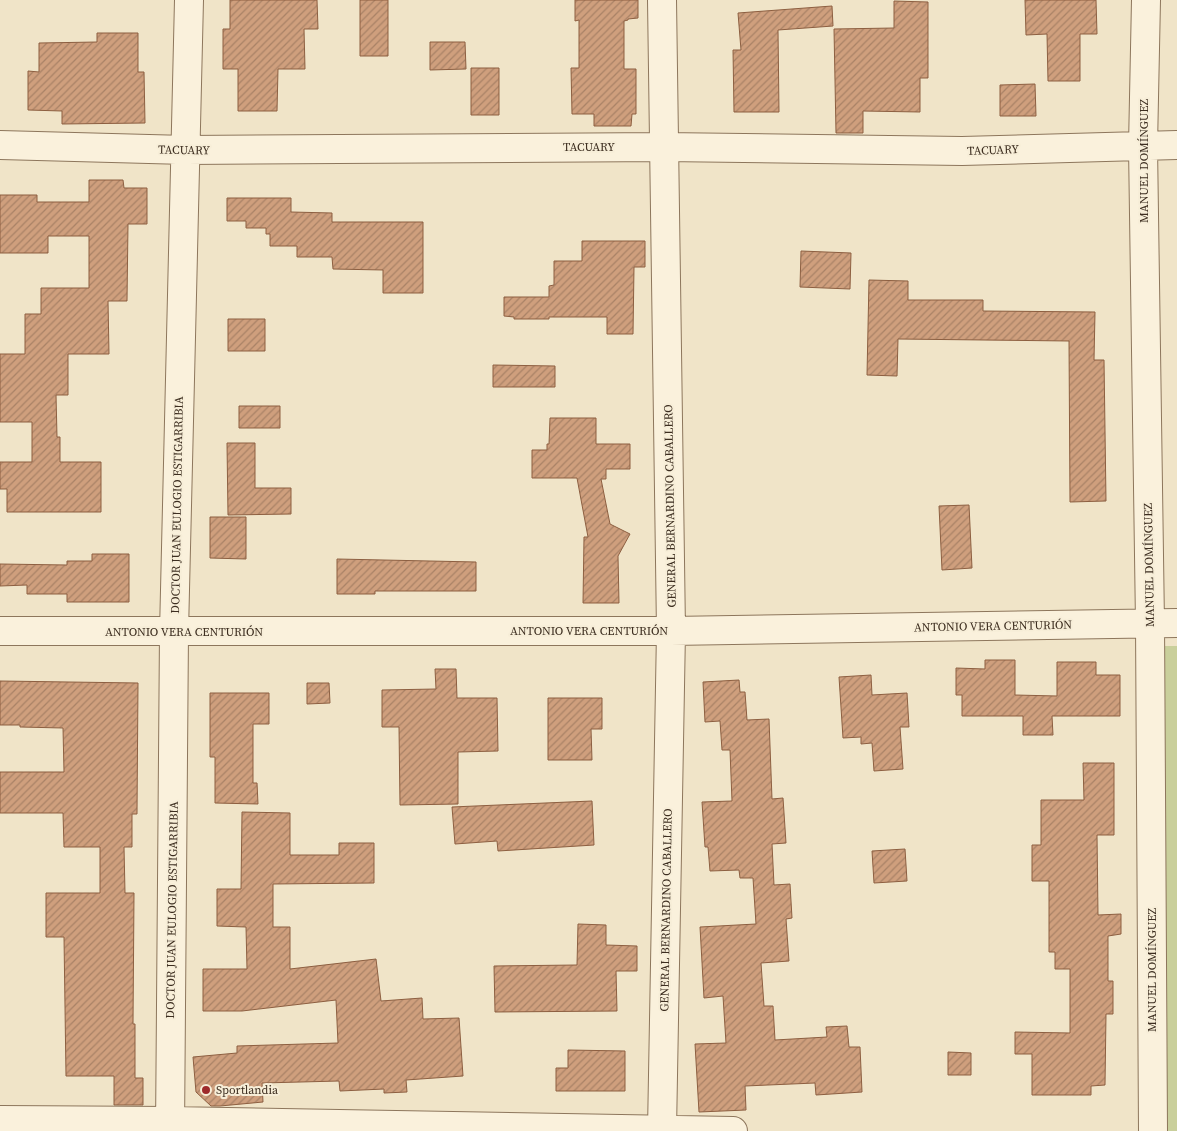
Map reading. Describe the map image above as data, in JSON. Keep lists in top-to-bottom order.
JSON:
{
  "streets": {
    "street": [
      "TACUARY",
      "MANUEL DOMÍNGUEZ",
      "DOCTOR JUAN EULOGIO ESTIGARRIBIA",
      "GENERAL BERNARDINO CABALLERO",
      "ANTONIO VERA CENTURIÓN"
    ]
  },
  "crossings": [
    ["TACUARY", "MANUEL DOMÍNGUEZ"],
    ["TACUARY", "DOCTOR JUAN EULOGIO ESTIGARRIBIA"],
    ["TACUARY", "GENERAL BERNARDINO CABALLERO"],
    ["MANUEL DOMÍNGUEZ", "ANTONIO VERA CENTURIÓN"],
    ["DOCTOR JUAN EULOGIO ESTIGARRIBIA", "ANTONIO VERA CENTURIÓN"],
    ["GENERAL BERNARDINO CABALLERO", "ANTONIO VERA CENTURIÓN"]
  ],
  "places": ["Sportlandia"]
}
